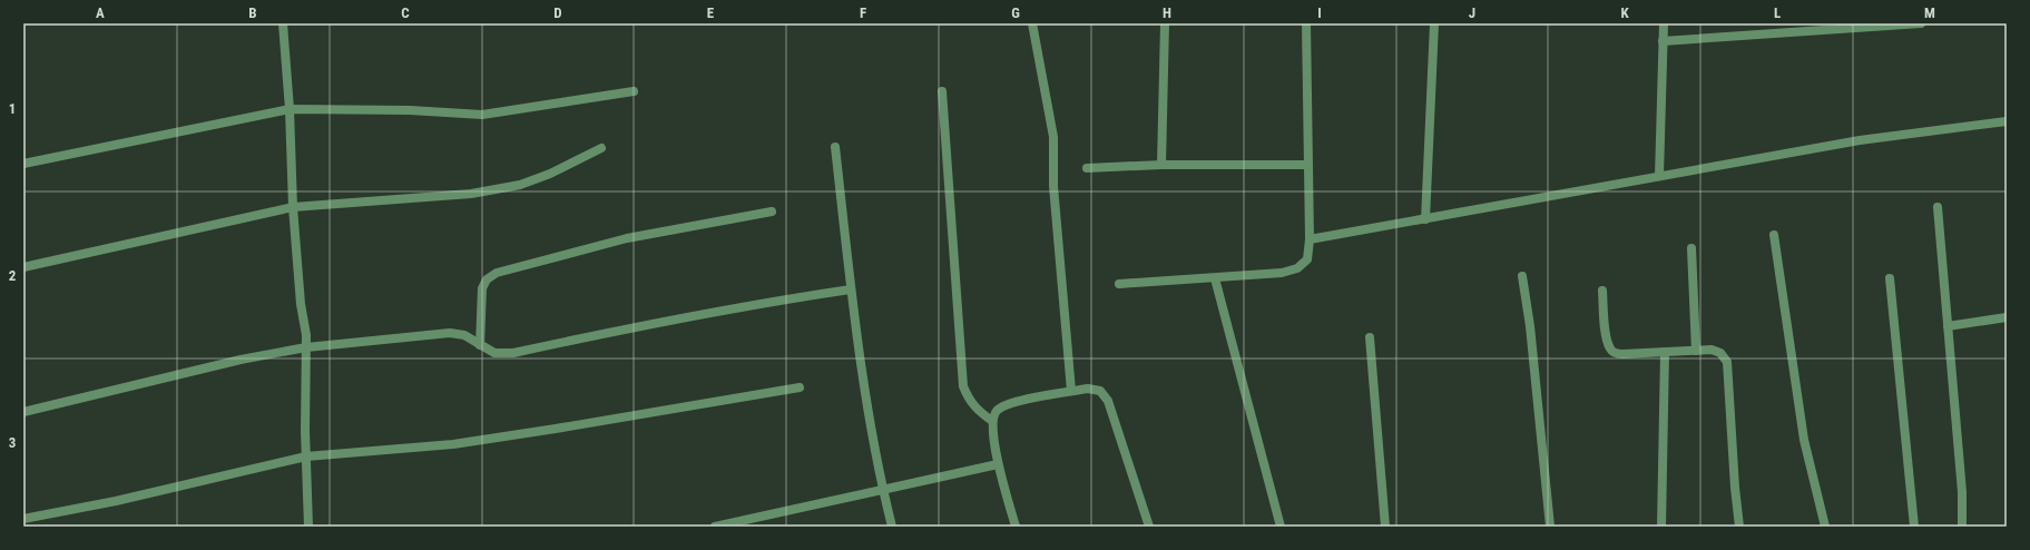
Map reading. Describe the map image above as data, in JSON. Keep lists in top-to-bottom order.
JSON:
{
  "grid": {
    "columns": [
      "A",
      "B",
      "C",
      "D",
      "E",
      "F",
      "G",
      "H",
      "I",
      "J",
      "K",
      "L",
      "M"
    ],
    "rows": ["1", "2", "3"]
  }
}
